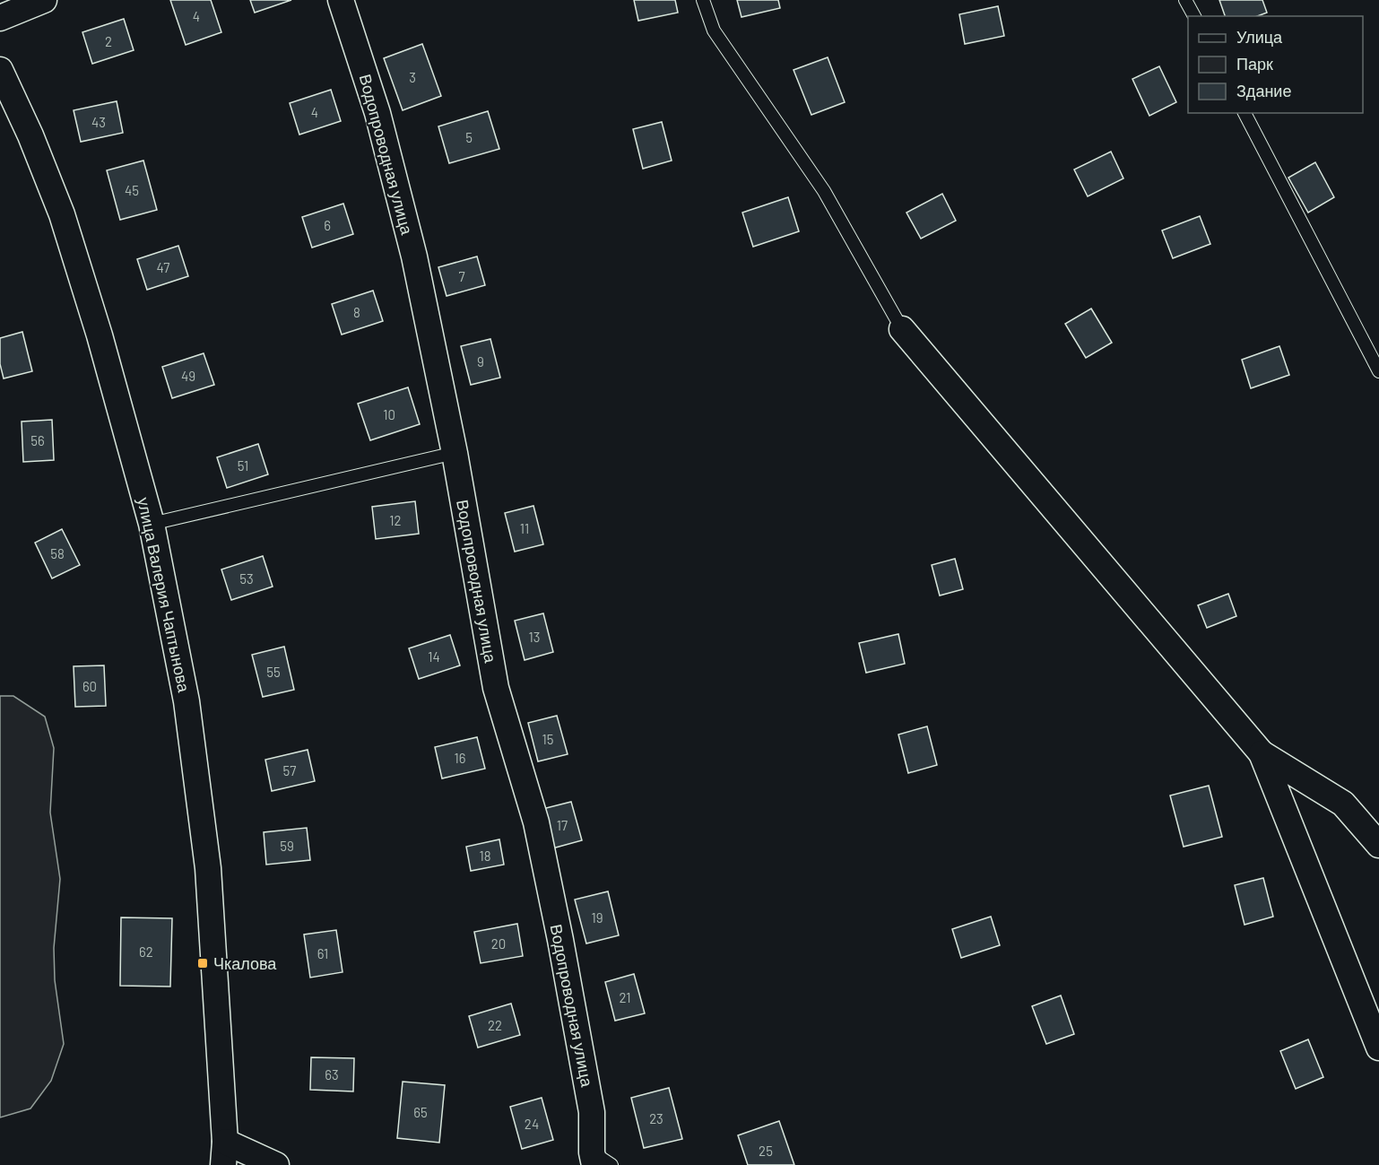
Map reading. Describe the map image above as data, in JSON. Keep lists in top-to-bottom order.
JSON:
{
  "streets": {
    "street": ["Водопроводная улица", "улица Валерия Чаптынова"]
  },
  "places": {
    "transit": ["Чкалова"]
  },
  "house_numbers": [
    "4",
    "2",
    "3",
    "4",
    "43",
    "5",
    "45",
    "6",
    "47",
    "7",
    "8",
    "9",
    "49",
    "10",
    "56",
    "51",
    "12",
    "11",
    "58",
    "53",
    "13",
    "14",
    "55",
    "60",
    "15",
    "16",
    "57",
    "17",
    "59",
    "18",
    "19",
    "20",
    "62",
    "61",
    "21",
    "22",
    "63",
    "65",
    "23",
    "24",
    "25"
  ],
  "legend": ["Улица", "Парк", "Здание"]
}
